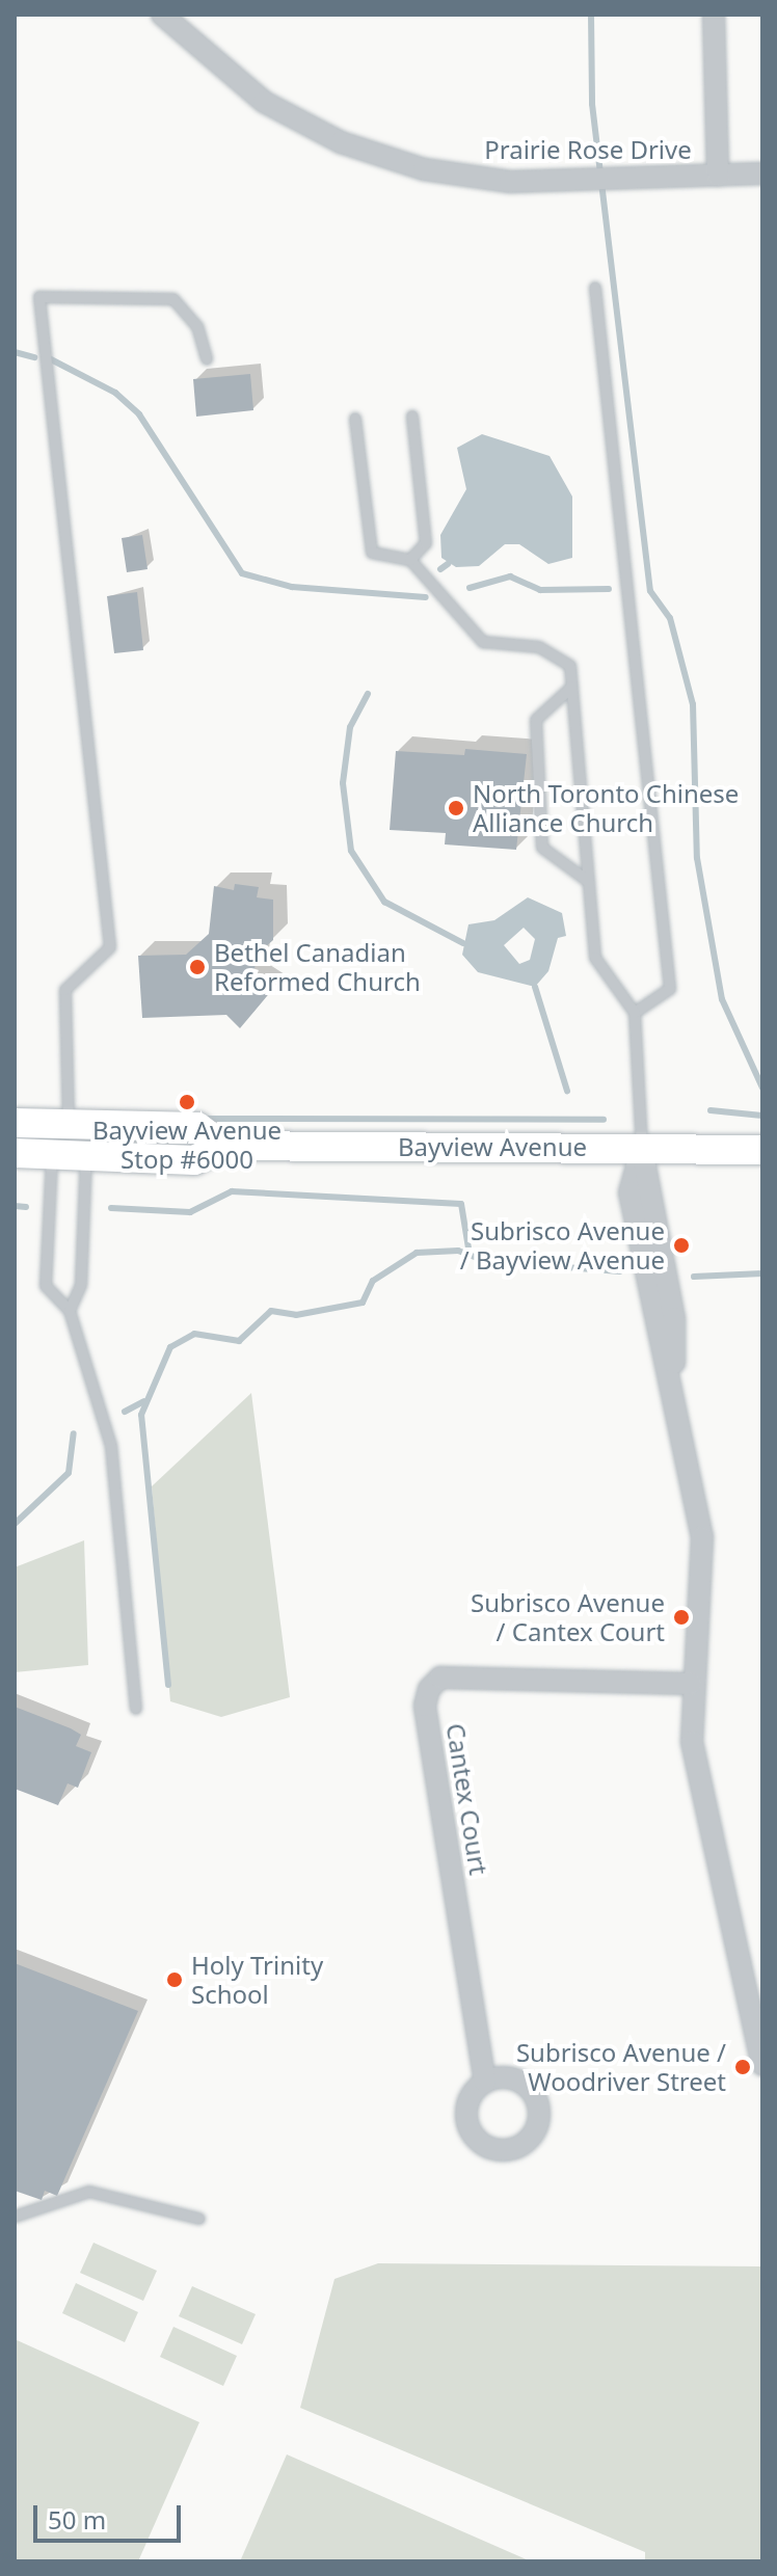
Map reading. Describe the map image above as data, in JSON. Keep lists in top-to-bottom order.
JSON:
{
  "streets": {
    "main road": ["Bayview Avenue"],
    "street": ["Prairie Rose Drive", "Cantex Court"]
  },
  "places": [
    "North Toronto Chinese Alliance Church",
    "Bethel Canadian Reformed Church",
    "Bayview Avenue Stop #6000",
    "Subrisco Avenue / Bayview Avenue",
    "Subrisco Avenue / Cantex Court",
    "Holy Trinity School",
    "Subrisco Avenue / Woodriver Street"
  ],
  "scale_bar": "50 m"
}
